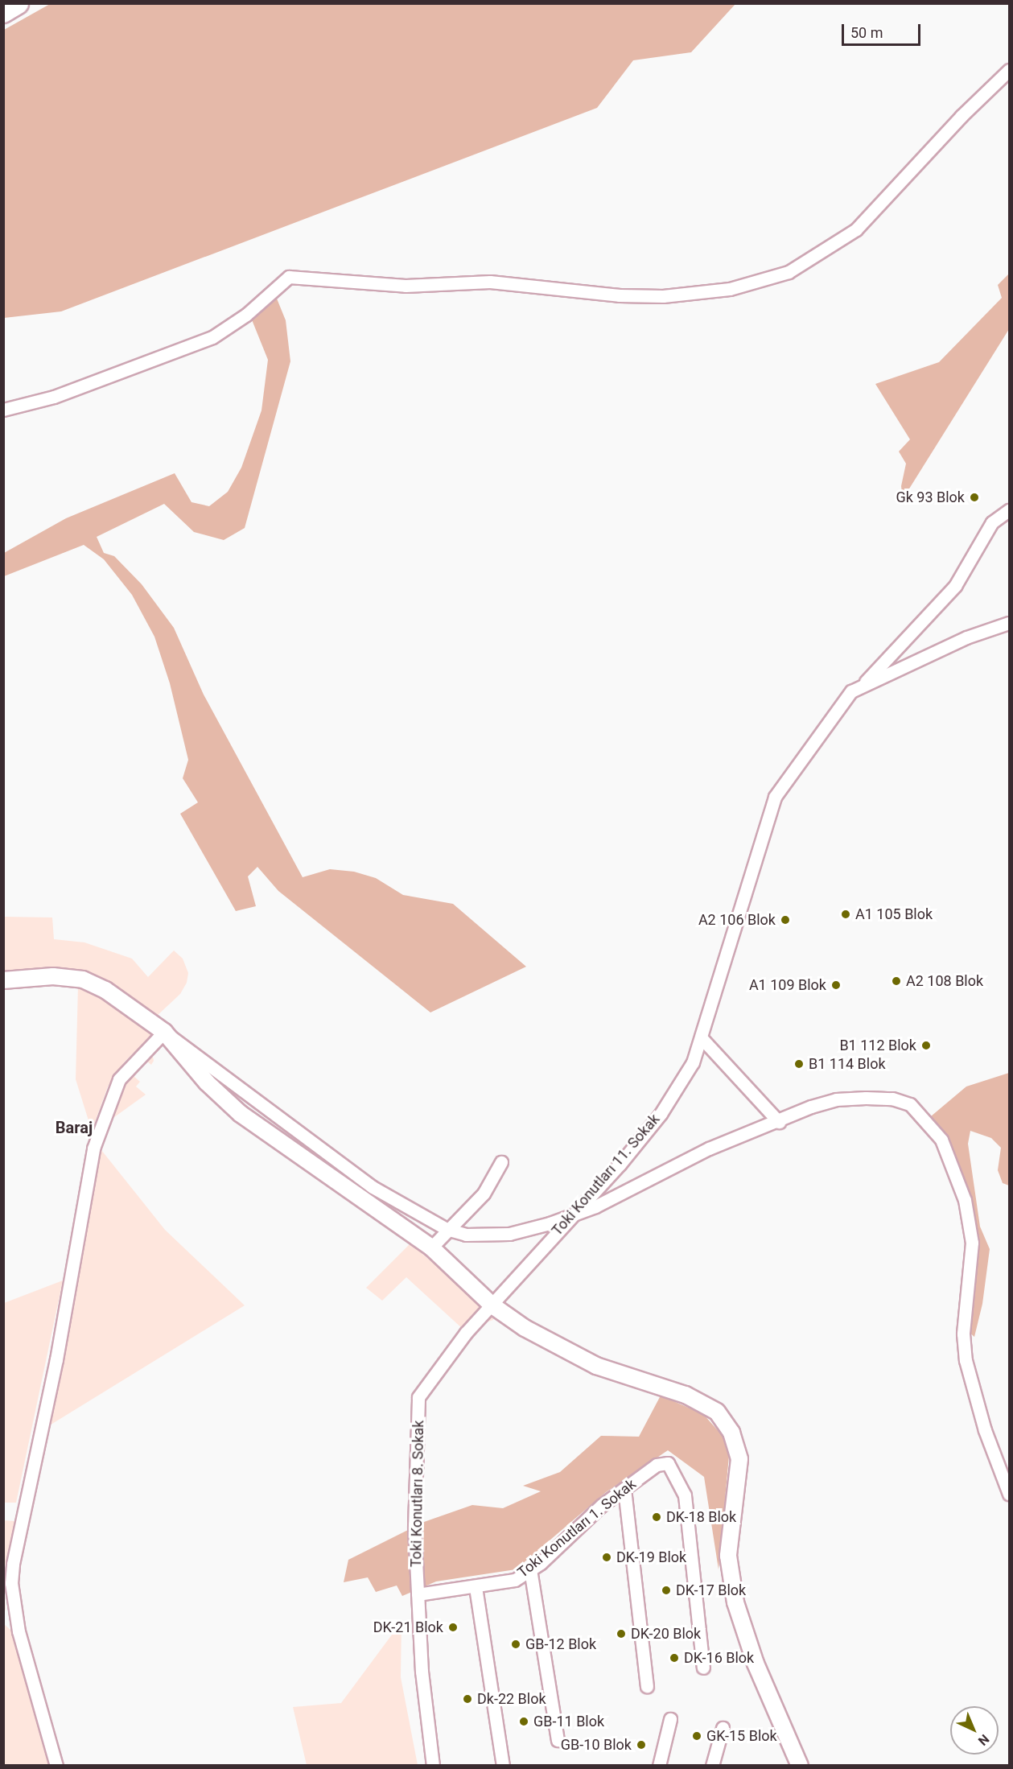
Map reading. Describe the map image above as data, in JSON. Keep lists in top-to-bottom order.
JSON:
{
  "streets": {
    "street": ["Toki Konutları 11. Sokak", "Toki Konutları 8. Sokak", "Toki Konutları 1. Sokak"]
  },
  "crossings": [
    ["Toki Konutları 11. Sokak", "Toki Konutları 8. Sokak"],
    ["Toki Konutları 8. Sokak", "Toki Konutları 1. Sokak"]
  ],
  "districts": ["Baraj"],
  "places": [
    "Gk 93 Blok",
    "A1 105 Blok",
    "A2 106 Blok",
    "A2 108 Blok",
    "A1 109 Blok",
    "B1 112 Blok",
    "B1 114 Blok",
    "DK-18 Blok",
    "DK-19 Blok",
    "DK-17 Blok",
    "DK-21 Blok",
    "DK-20 Blok",
    "GB-12 Blok",
    "DK-16 Blok",
    "Dk-22 Blok",
    "GB-11 Blok",
    "GK-15 Blok",
    "GB-10 Blok"
  ],
  "scale_bar": "50 m",
  "north": "bottom right"
}
